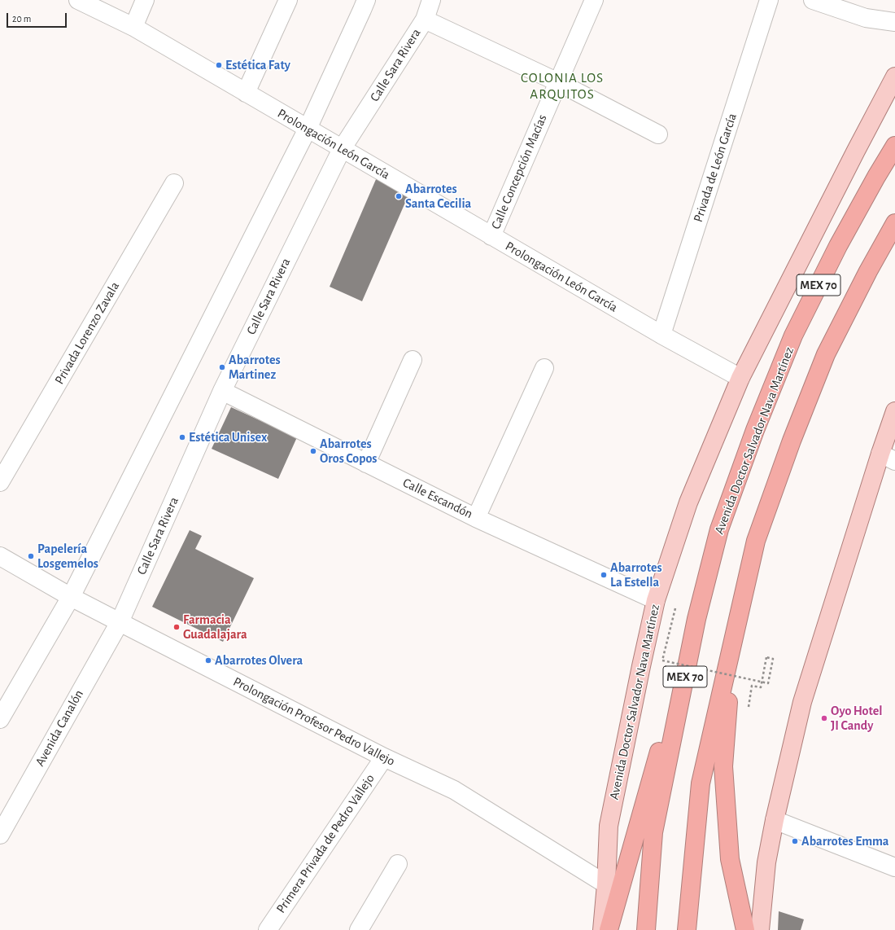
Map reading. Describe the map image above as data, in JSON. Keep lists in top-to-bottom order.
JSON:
{
  "streets": {
    "highway": ["MEX 70", "Avenida Doctor Salvador Nava Martínez"],
    "street": [
      "Calle Sara Rivera",
      "Prolongación León García",
      "Privada de León García",
      "Calle Concepción Macías",
      "Privada Lorenzo Zavala",
      "Calle Escandón",
      "Prolongación Profesor Pedro Vallejo",
      "Avenida Canalón",
      "Primera Privada de Pedro Vallejo"
    ]
  },
  "crossings": [
    ["Calle Sara Rivera", "Prolongación León García"],
    ["Calle Sara Rivera", "Calle Escandón"],
    ["Calle Sara Rivera", "Prolongación Profesor Pedro Vallejo"],
    ["Calle Sara Rivera", "Avenida Canalón"],
    ["Prolongación León García", "Privada de León García"],
    ["Prolongación León García", "Calle Concepción Macías"],
    ["Prolongación León García", "Avenida Doctor Salvador Nava Martínez"],
    ["Avenida Doctor Salvador Nava Martínez", "Calle Escandón"],
    ["Avenida Doctor Salvador Nava Martínez", "Prolongación Profesor Pedro Vallejo"],
    ["Prolongación Profesor Pedro Vallejo", "Avenida Canalón"],
    ["Prolongación Profesor Pedro Vallejo", "Primera Privada de Pedro Vallejo"]
  ],
  "districts": ["COLONIA LOS ARQUITOS"],
  "places": [
    "Estética Faty",
    "Abarrotes Santa Cecilia",
    "Abarrotes Martinez",
    "Estética Unisex",
    "Abarrotes Oros Copos",
    "Papelería Losgemelos",
    "Abarrotes La Estella",
    "Farmacia Guadalajara",
    "Abarrotes Olvera",
    "Oyo Hotel JI Candy",
    "Abarrotes Emma"
  ],
  "scale_bar": "20 m"
}
